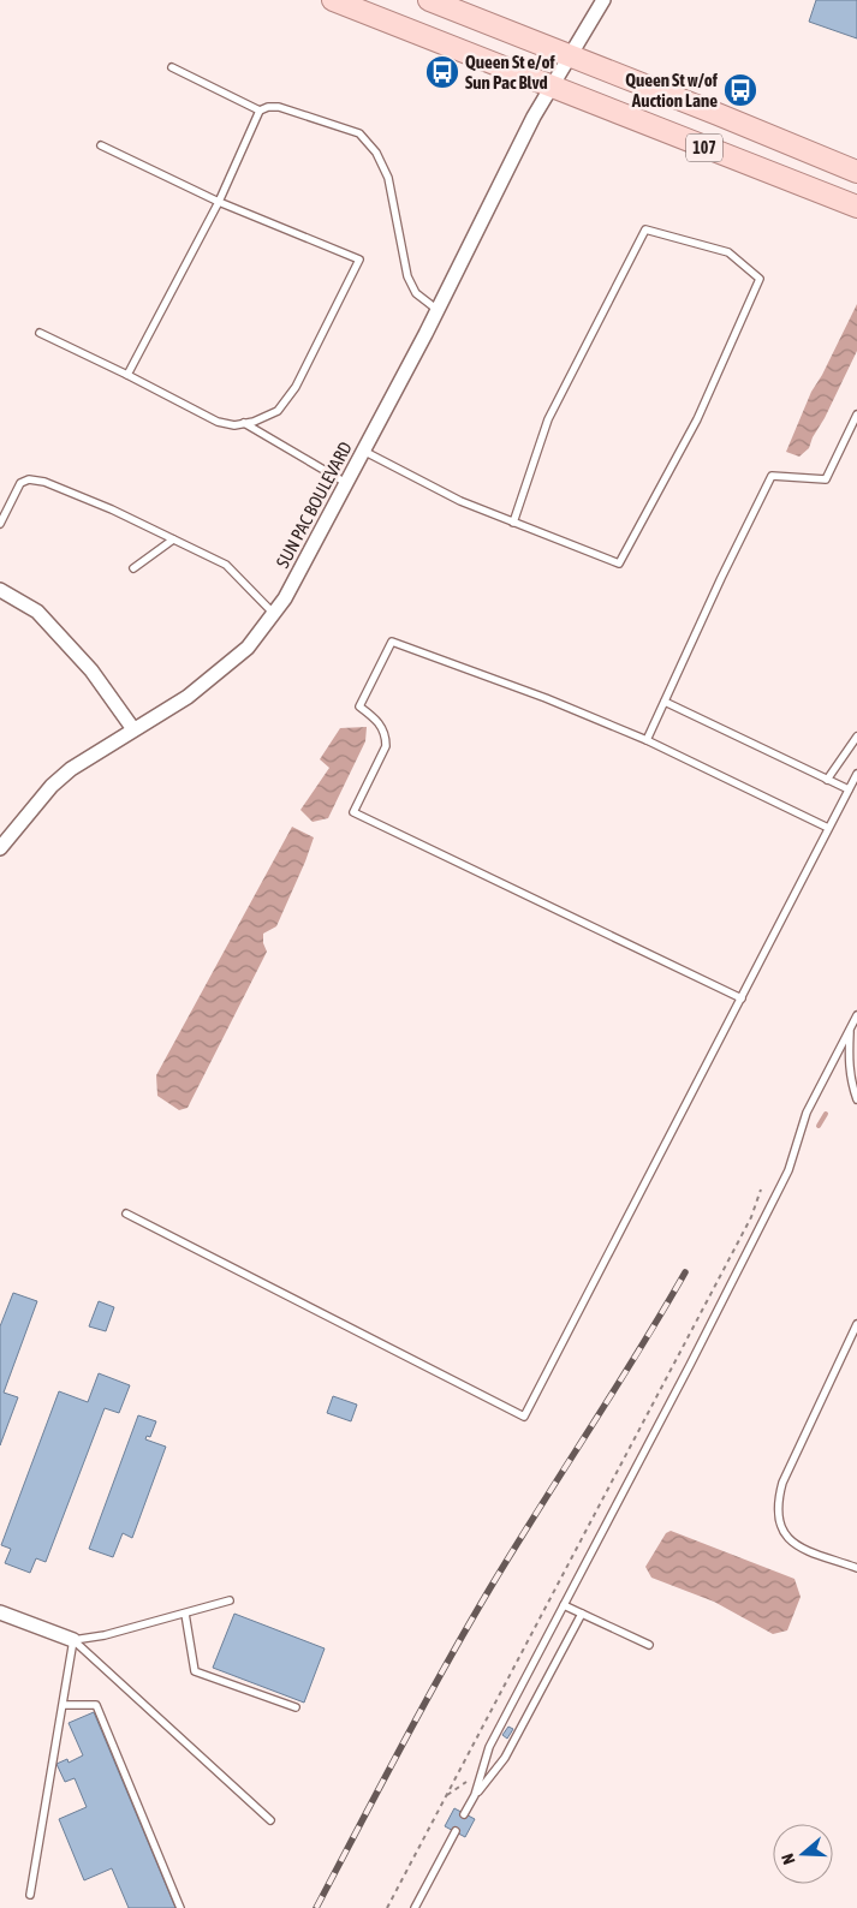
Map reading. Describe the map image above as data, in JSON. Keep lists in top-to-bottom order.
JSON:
{
  "streets": {
    "main road": ["107"],
    "street": ["SUN PAC BOULEVARD"]
  },
  "crossings": [
    ["107", "SUN PAC BOULEVARD"]
  ],
  "places": {
    "bus stop": ["Queen St e/of Sun Pac Blvd", "Queen St w/of Auction Lane"]
  },
  "north": "left"
}
